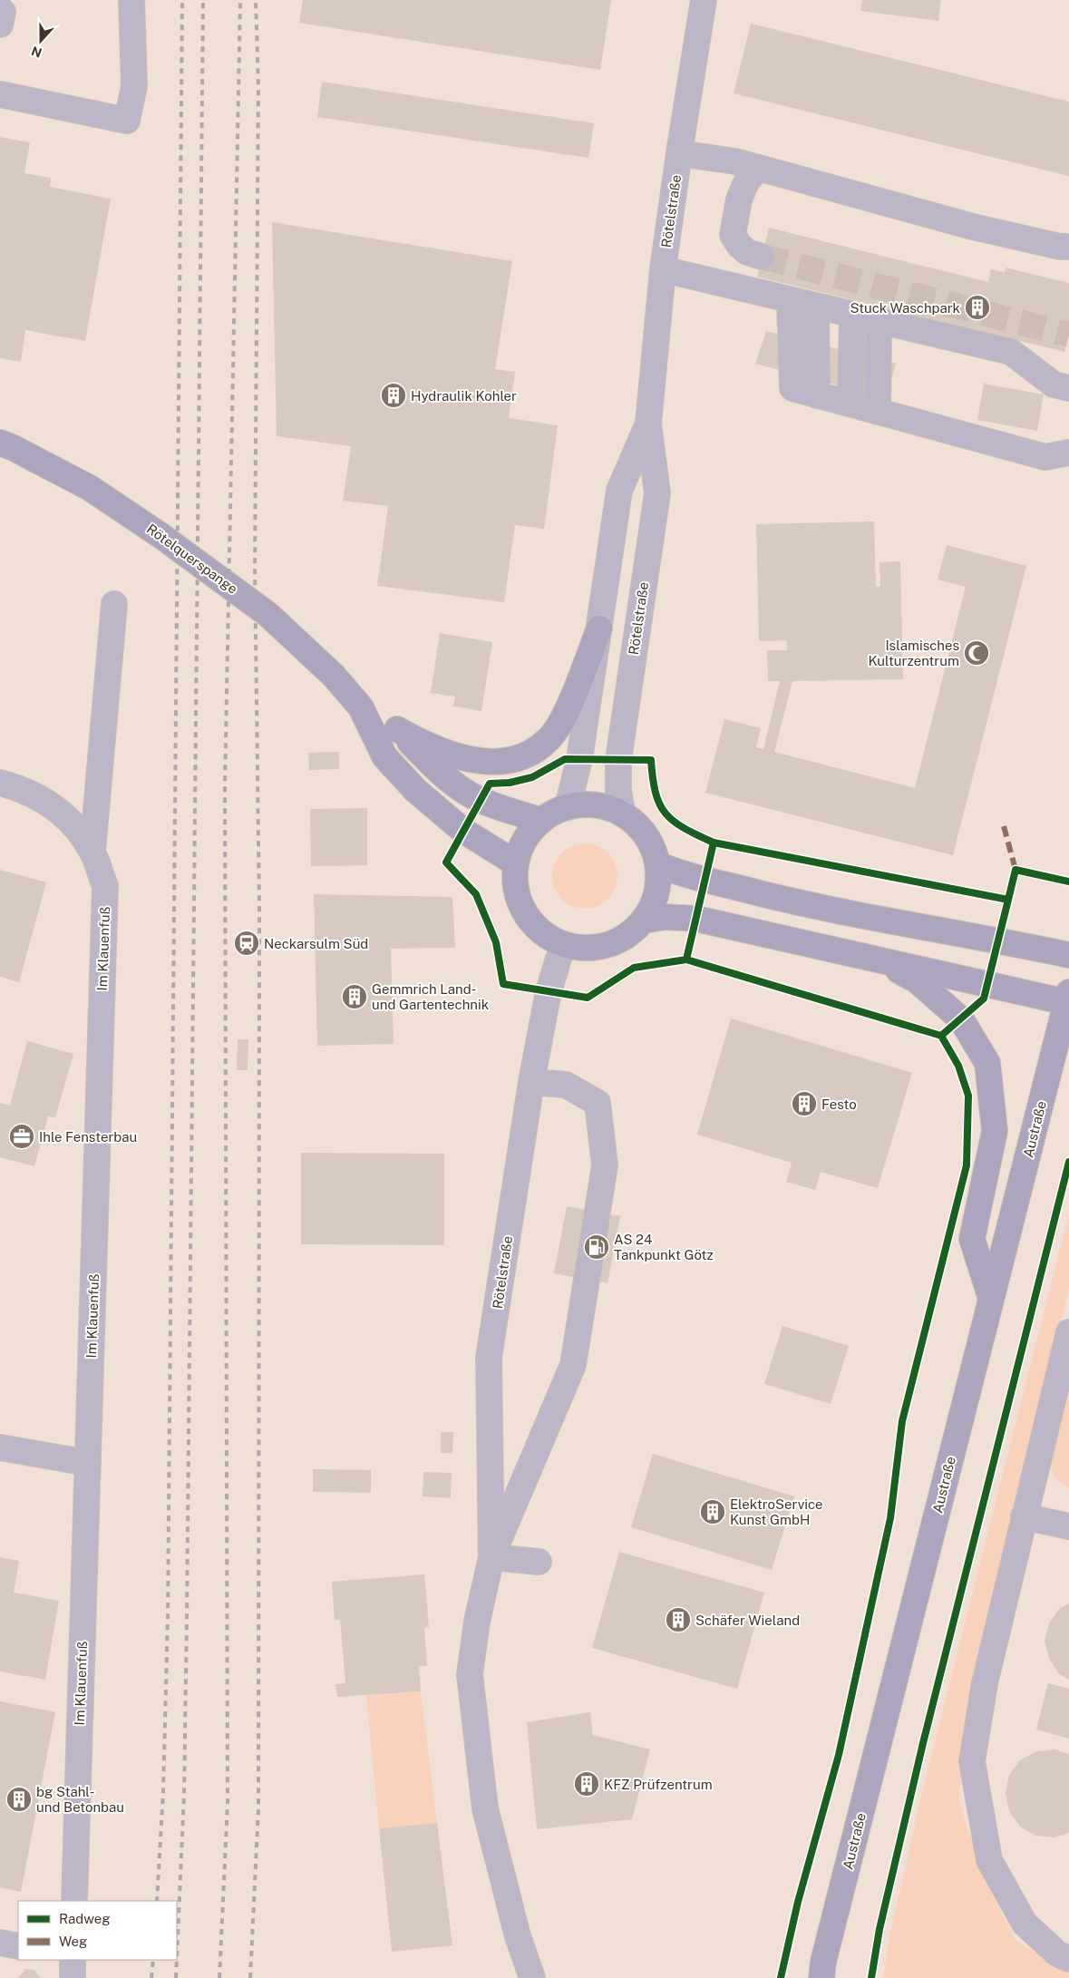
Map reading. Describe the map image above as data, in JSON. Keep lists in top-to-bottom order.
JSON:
{
  "streets": {
    "main road": ["Rötelquerspange", "Austraße"],
    "street": ["Rötelstraße", "Im Klauenfuß"]
  },
  "crossings": [
    ["Rötelstraße", "Rötelquerspange"]
  ],
  "places": {
    "building": [
      "Stuck Waschpark",
      "Hydraulik Kohler",
      "Gemmrich Land- und Gartentechnik",
      "Festo",
      "ElektroService Kunst GmbH",
      "Schäfer Wieland",
      "KFZ Prüfzentrum",
      "bg Stahl- und Betonbau"
    ],
    "mosque": ["Islamisches Kulturzentrum"],
    "station": ["Neckarsulm Süd"],
    "office": ["Ihle Fensterbau"],
    "fuel station": ["AS 24 Tankpunkt Götz"]
  },
  "legend": ["Radweg", "Weg"],
  "north": "bottom"
}
